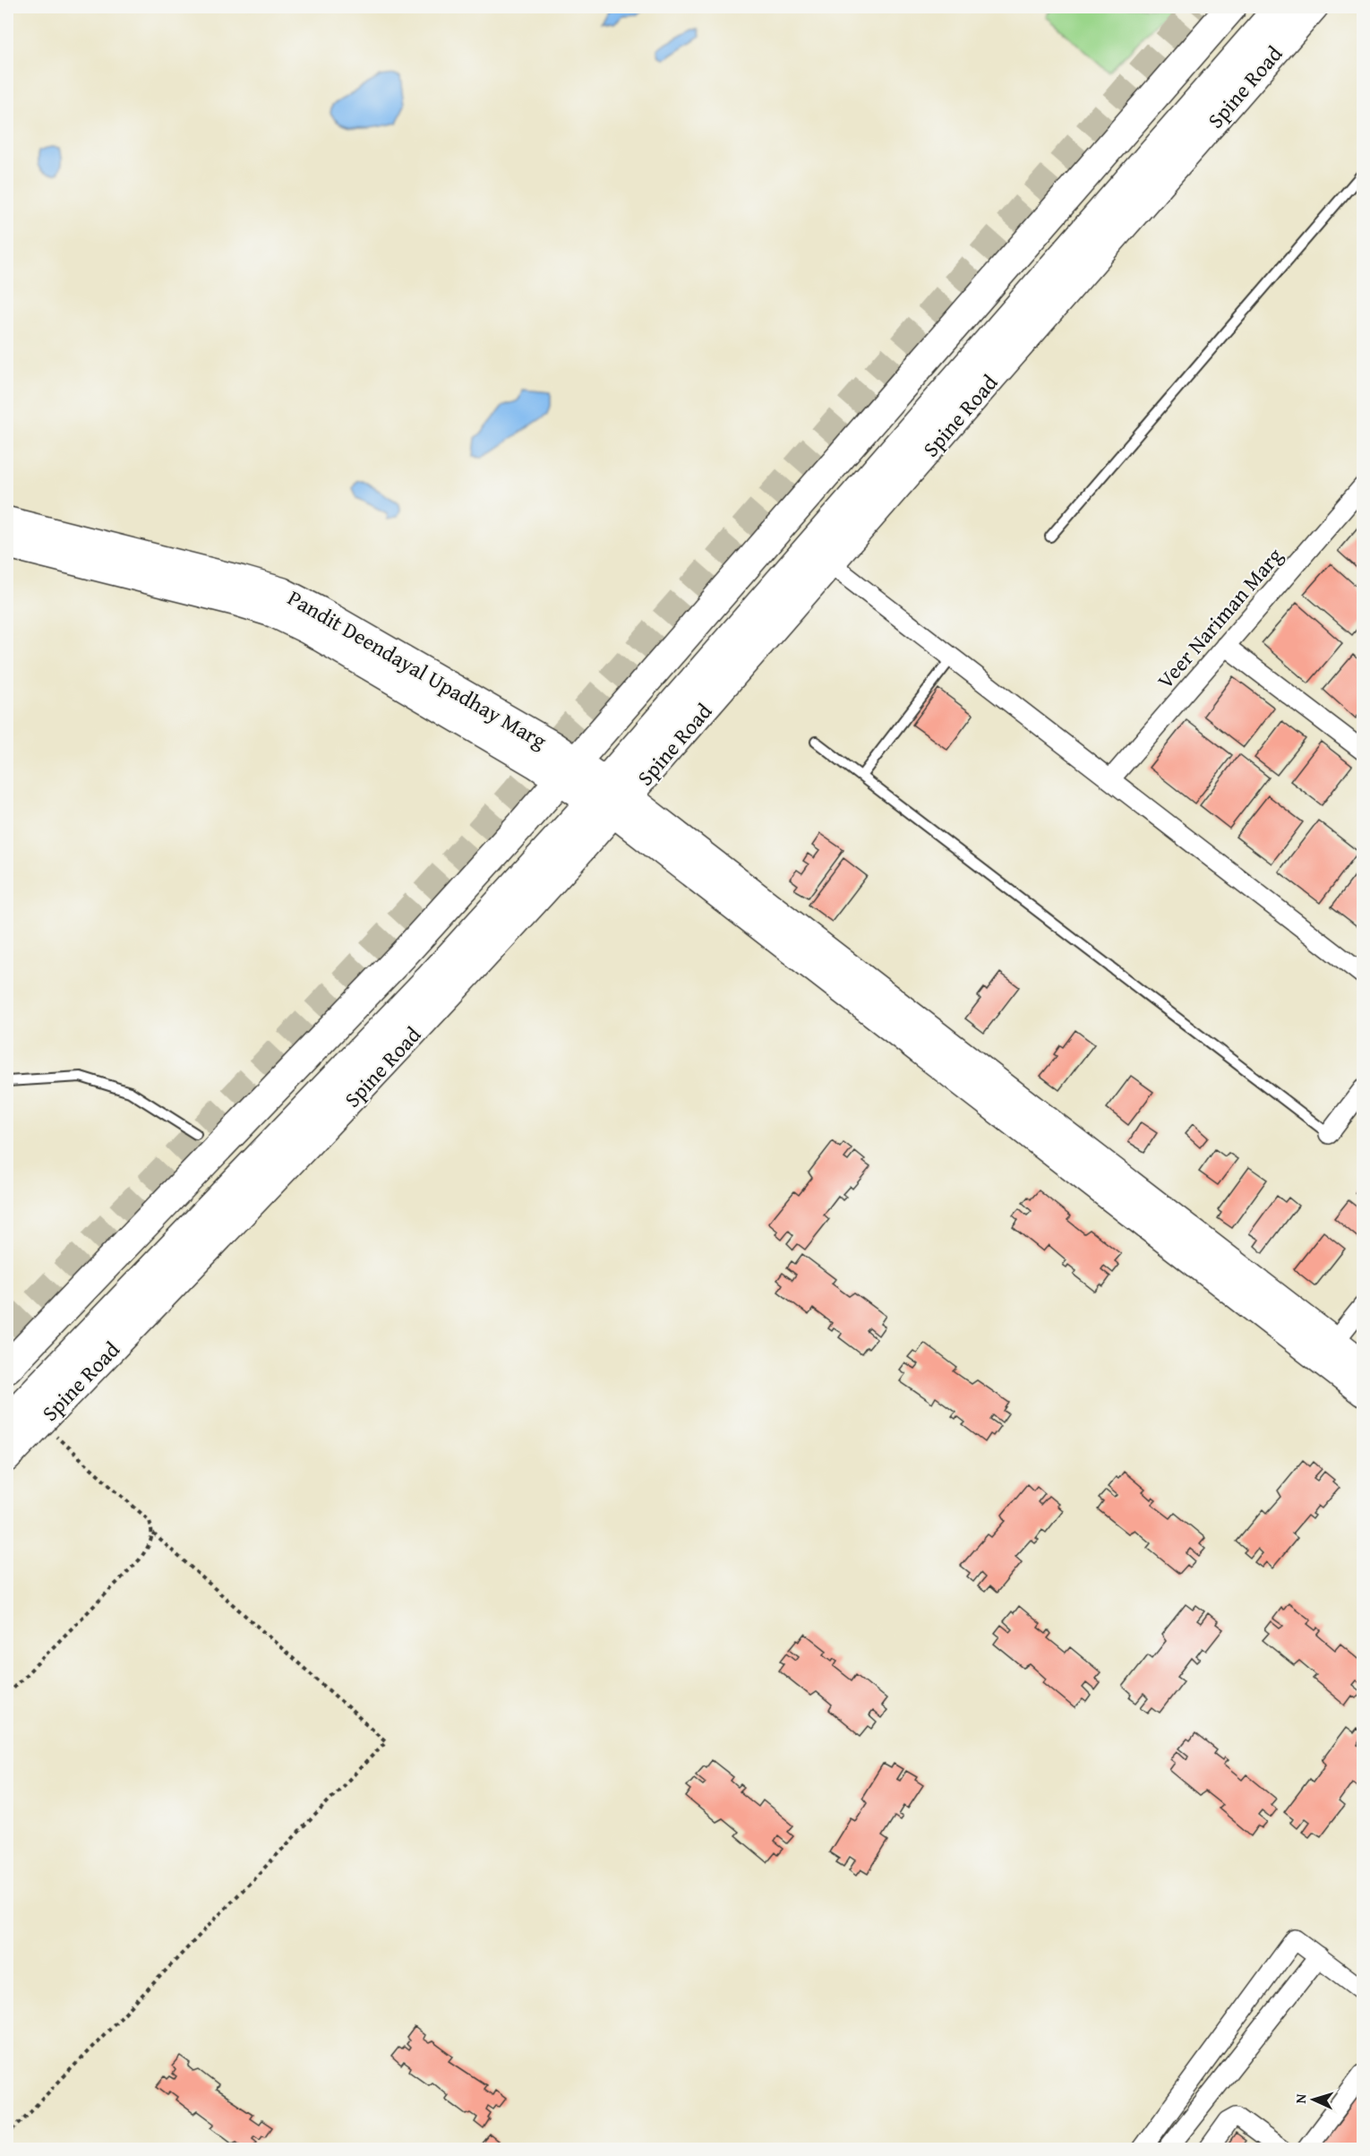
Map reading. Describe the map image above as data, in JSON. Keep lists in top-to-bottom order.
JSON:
{
  "streets": {
    "main road": ["Spine Road", "Pandit Deendayal Upadhay Marg"],
    "street": ["Veer Nariman Marg"]
  },
  "crossings": [
    ["Spine Road", "Pandit Deendayal Upadhay Marg"]
  ],
  "north": "left"
}
